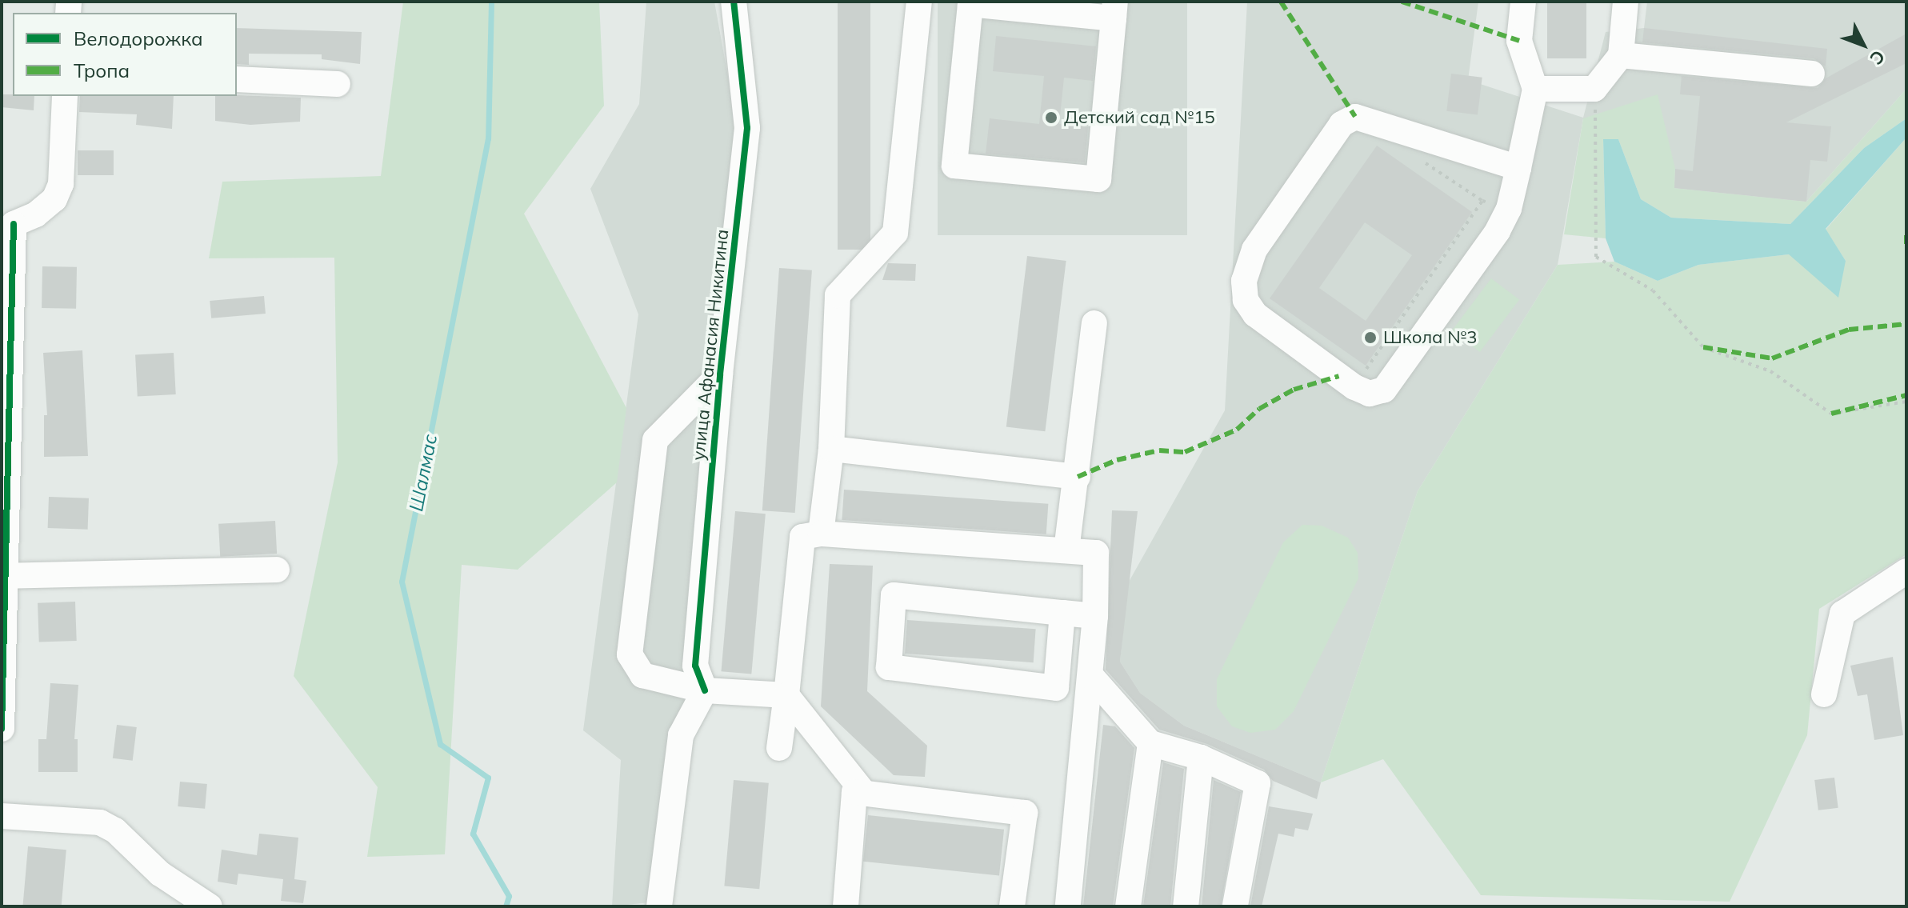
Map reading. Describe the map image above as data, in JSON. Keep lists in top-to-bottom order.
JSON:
{
  "streets": {
    "street": ["улица Афанасия Никитина"]
  },
  "water": ["Шалмас"],
  "places": ["Детский сад №15", "Школа №3"],
  "legend": ["Велодорожка", "Тропа"],
  "north": "bottom right"
}
